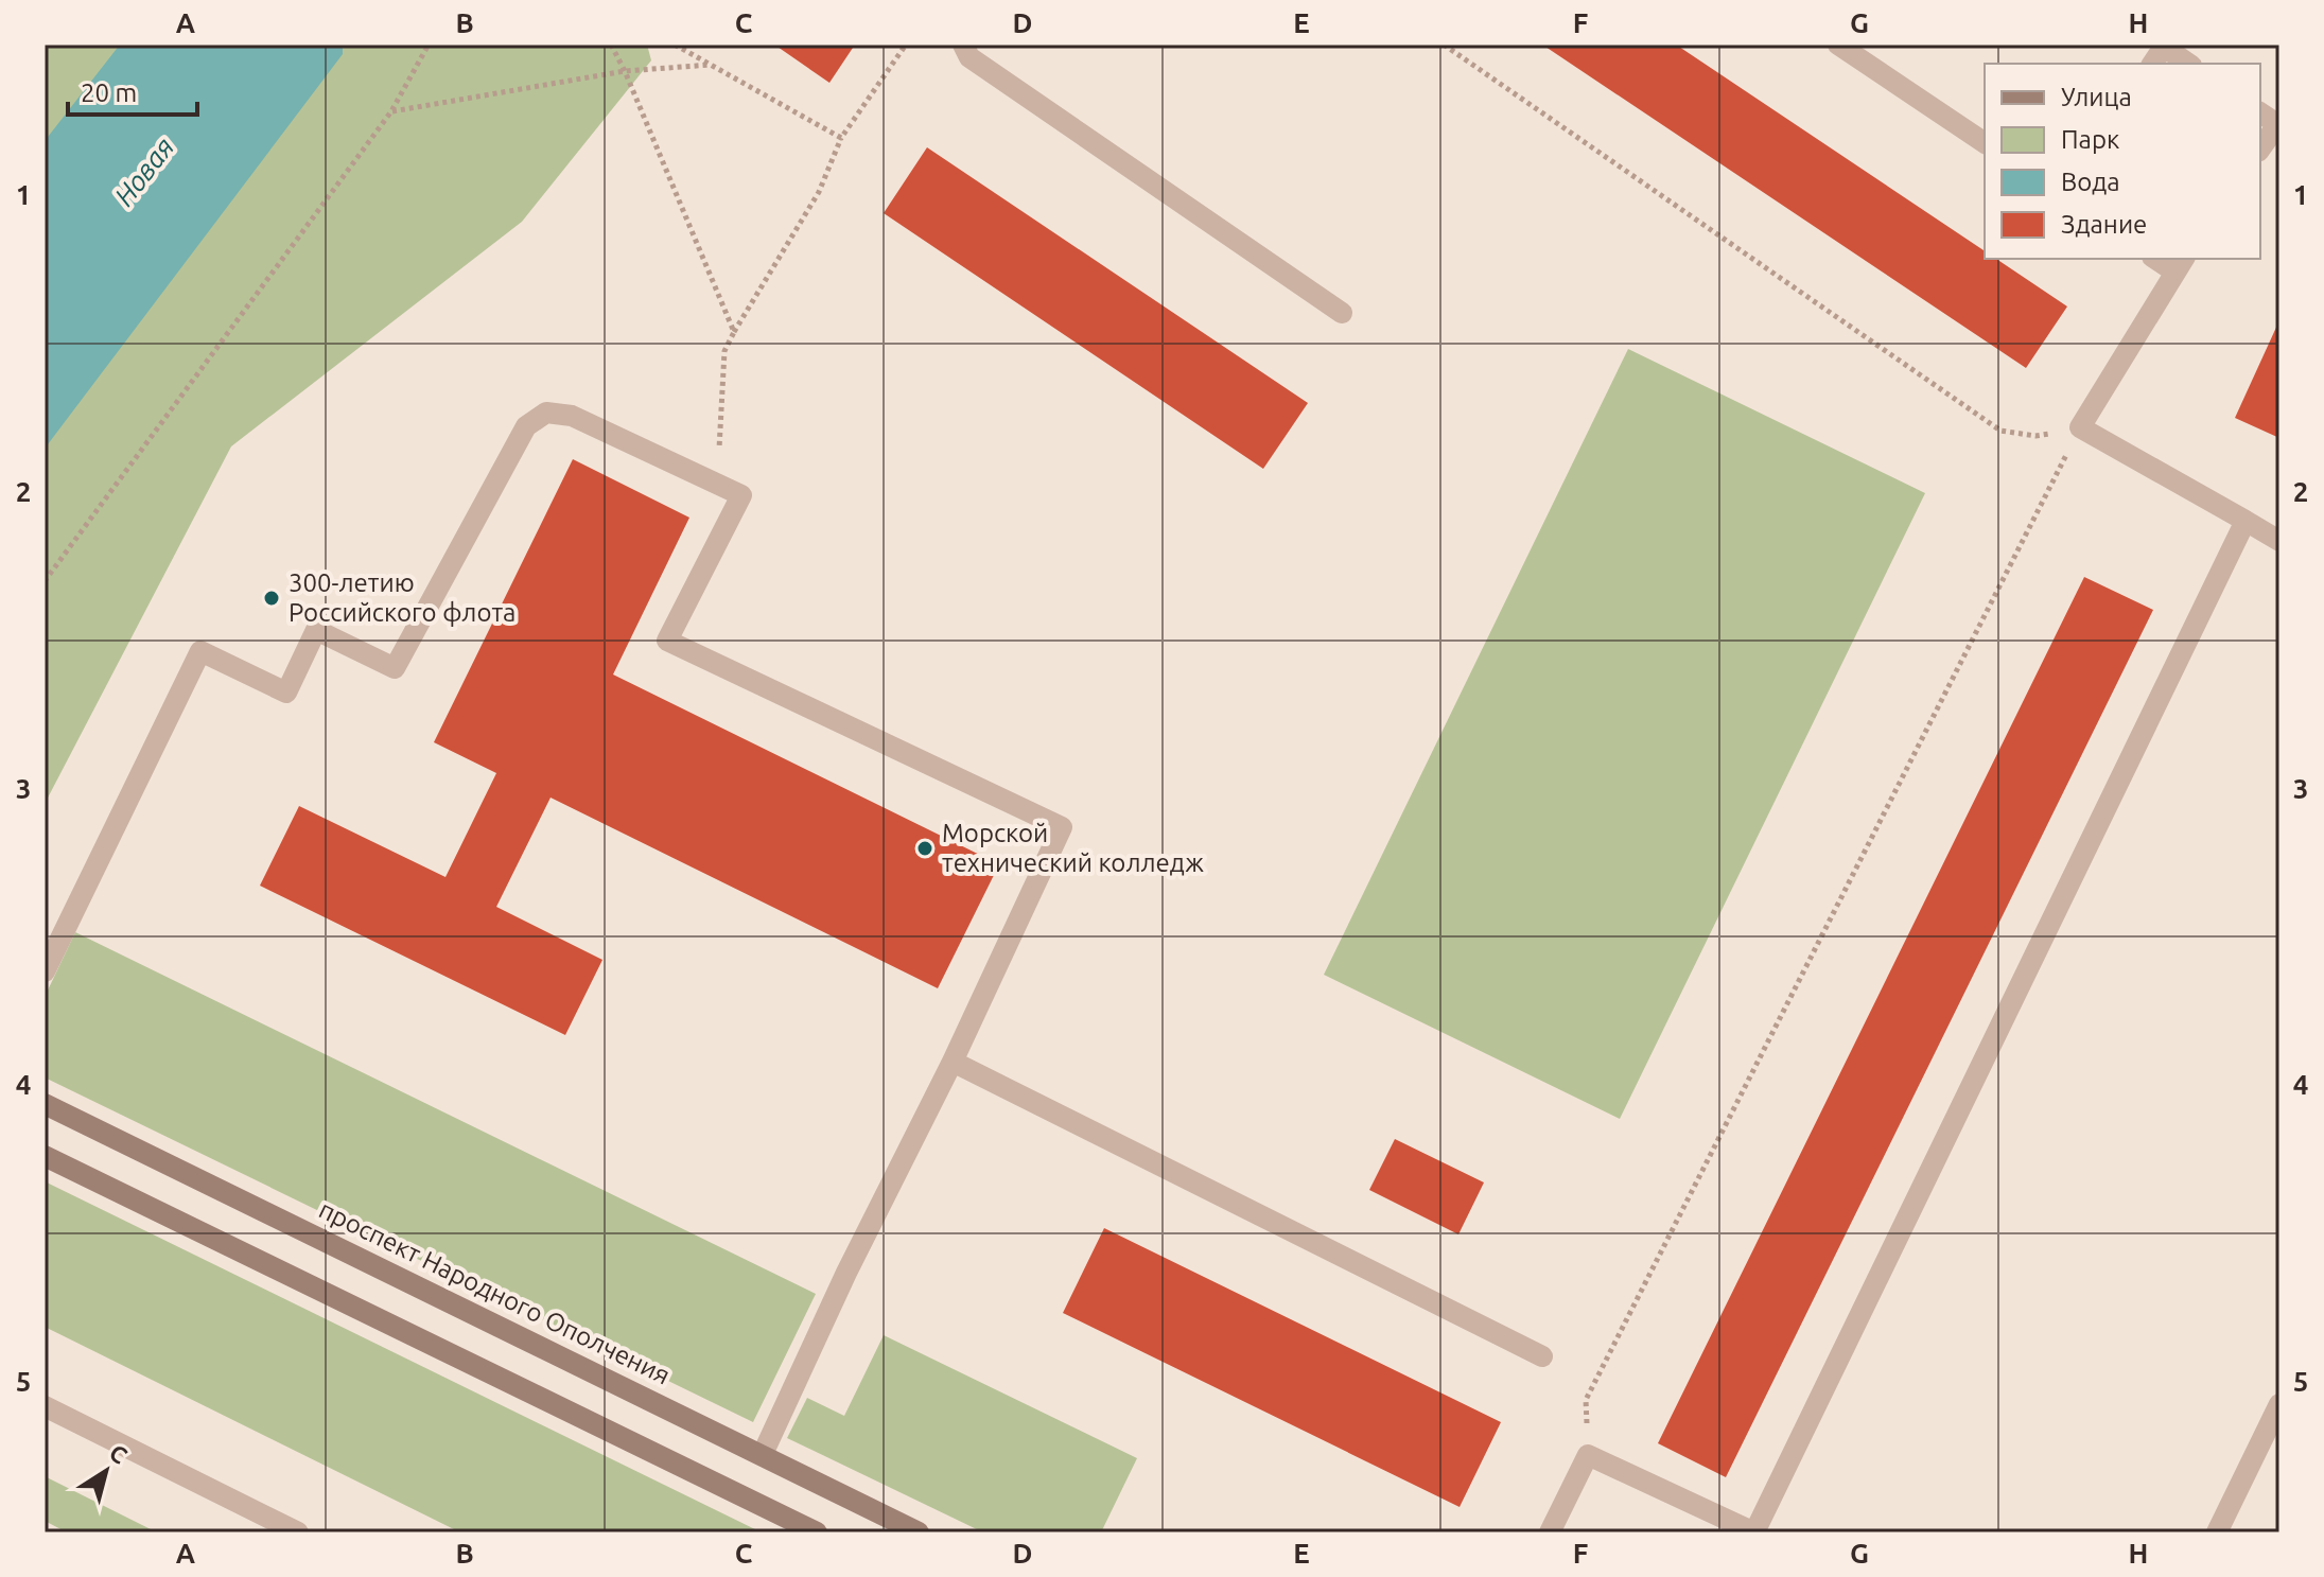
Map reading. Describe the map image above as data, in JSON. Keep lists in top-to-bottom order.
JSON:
{
  "streets": {
    "main road": ["проспект Народного Ополчения"]
  },
  "water": ["Новая"],
  "places": ["300-летию Российского флота", "Морской технический колледж"],
  "legend": [
    "Улица",
    "Парк",
    "Вода",
    "Здание"
  ],
  "scale_bar": "20 m",
  "north": "top right",
  "grid": {
    "columns": [
      "A",
      "B",
      "C",
      "D",
      "E",
      "F",
      "G",
      "H"
    ],
    "rows": [
      "1",
      "2",
      "3",
      "4",
      "5"
    ]
  }
}
